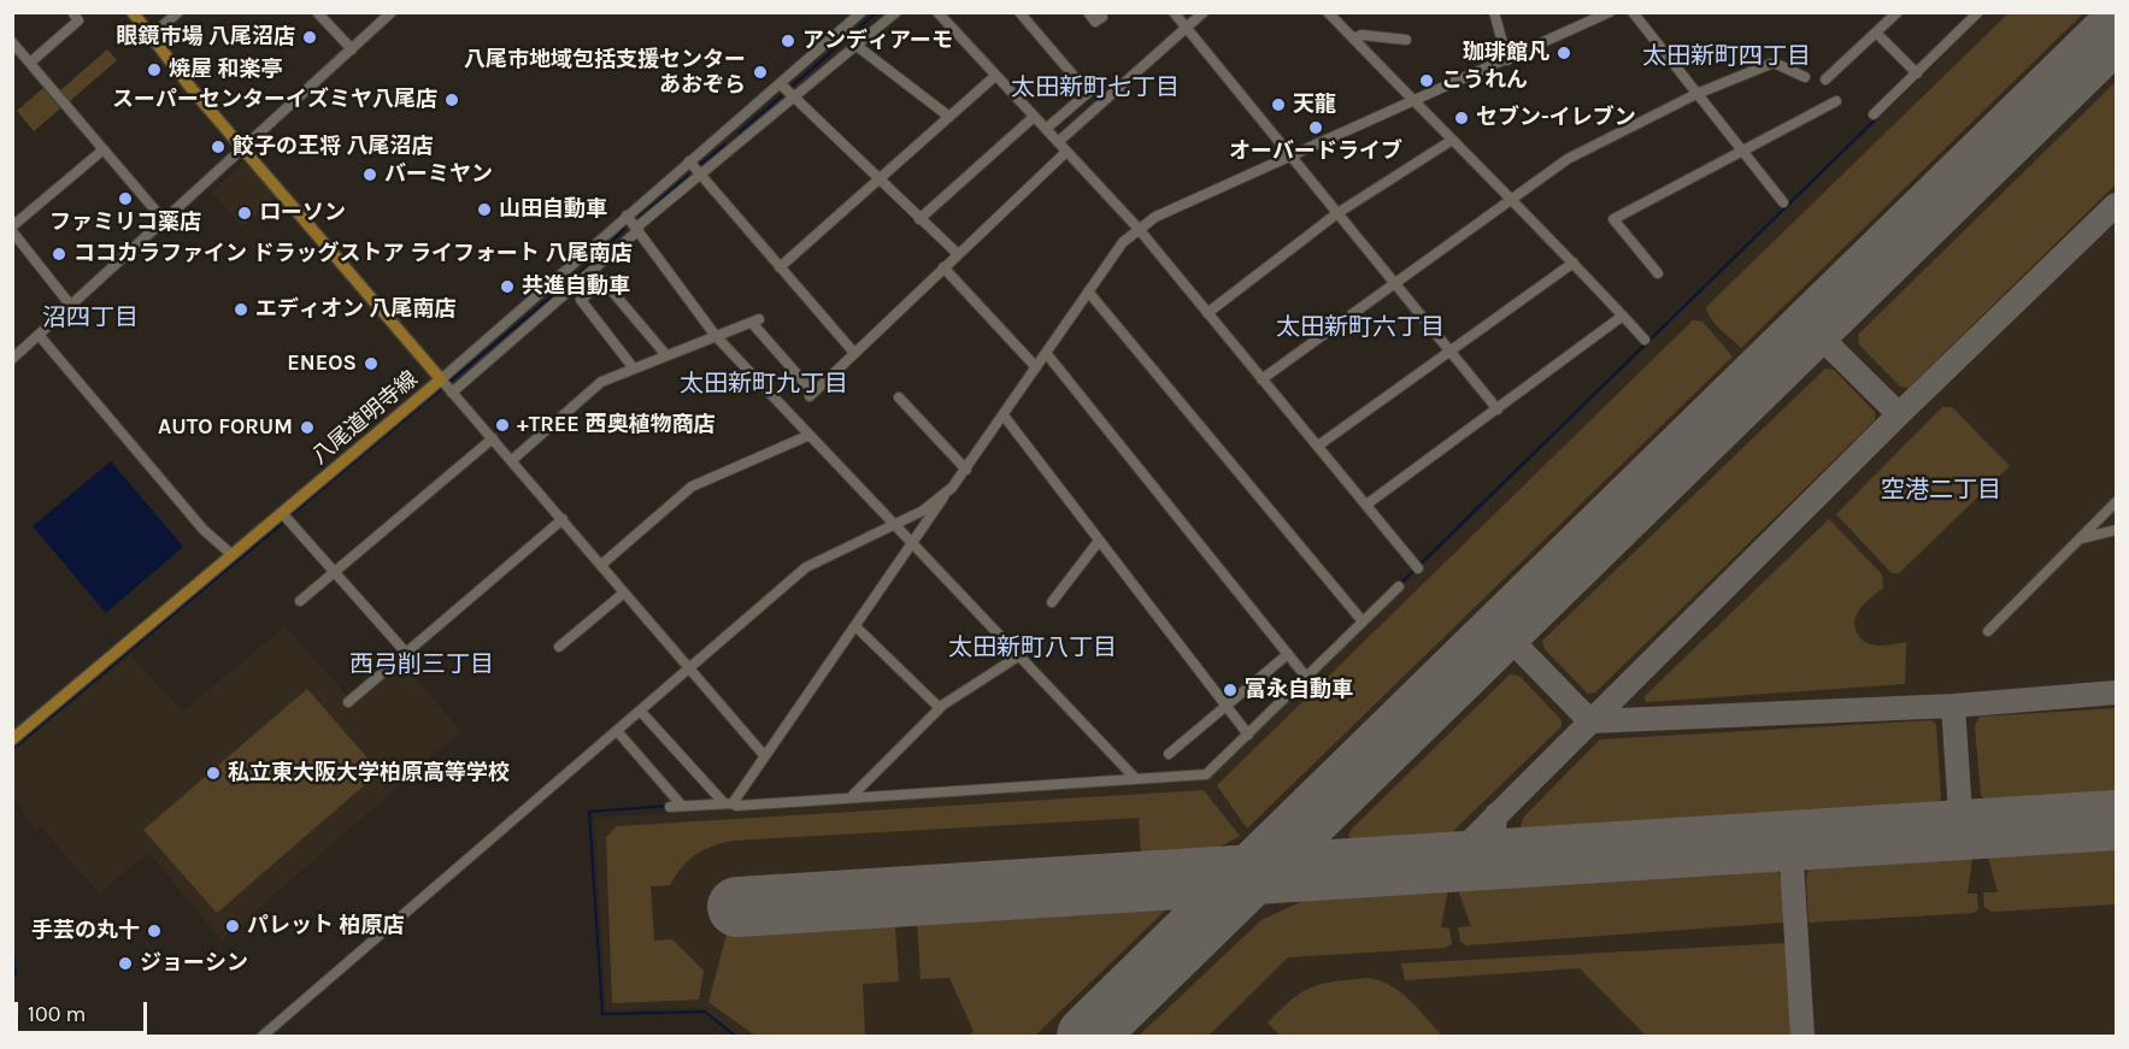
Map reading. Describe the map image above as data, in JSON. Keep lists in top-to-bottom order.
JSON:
{
  "streets": {
    "main road": ["八尾道明寺線"]
  },
  "districts": [
    "太田新町四丁目",
    "太田新町七丁目",
    "沼四丁目",
    "太田新町六丁目",
    "太田新町九丁目",
    "空港二丁目",
    "太田新町八丁目",
    "西弓削三丁目"
  ],
  "places": [
    "眼鏡市場 八尾沼店",
    "アンディアーモ",
    "珈琲館凡",
    "焼屋 和楽亭",
    "八尾市地域包括支援センター あおぞら",
    "こうれん",
    "スーパーセンターイズミヤ八尾店",
    "天龍",
    "セブン-イレブン",
    "オーバードライブ",
    "餃子の王将 八尾沼店",
    "バーミヤン",
    "ファミリコ薬店",
    "山田自動車",
    "ローソン",
    "ココカラファイン ドラッグストア ライフォート 八尾南店",
    "共進自動車",
    "エディオン 八尾南店",
    "ENEOS",
    "+TREE 西奥植物商店",
    "AUTO FORUM",
    "富永自動車",
    "私立東大阪大学柏原高等学校",
    "パレット 柏原店",
    "手芸の丸十",
    "ジョーシン"
  ],
  "scale_bar": "100 m"
}
